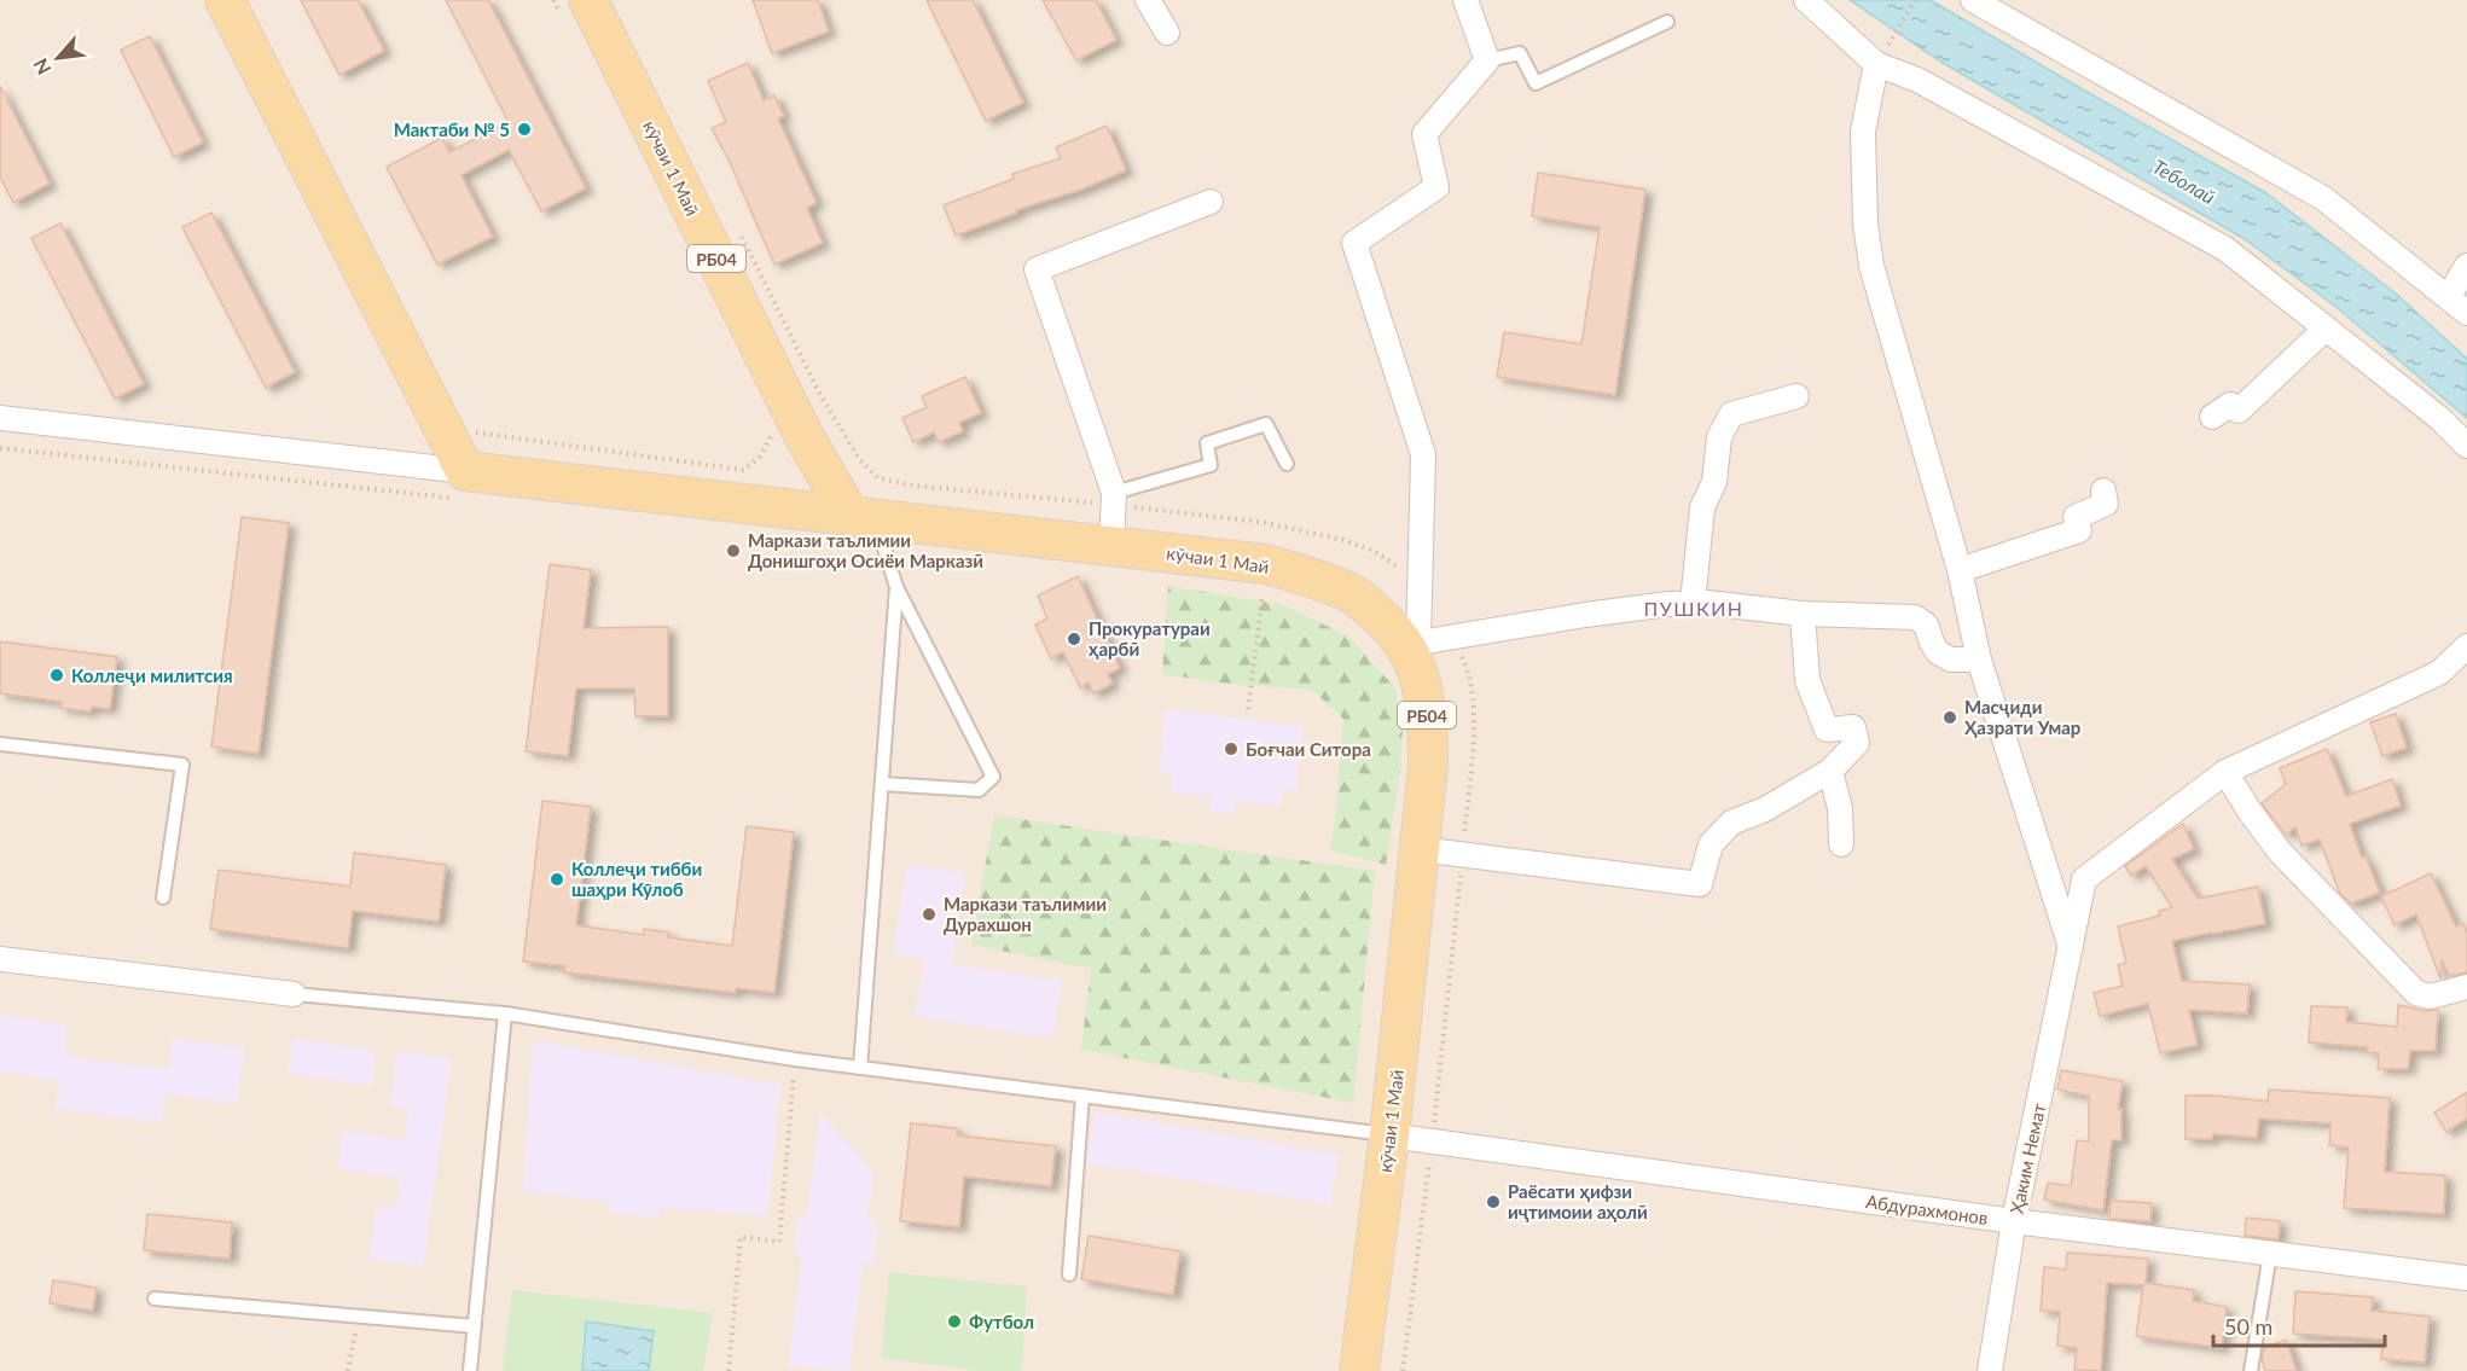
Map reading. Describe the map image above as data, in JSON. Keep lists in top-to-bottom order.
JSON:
{
  "streets": {
    "main road": ["кӯчаи 1 Май", "РБ04"],
    "street": ["Ҳаким Немат", "Абдурахмонов"]
  },
  "crossings": [
    ["кӯчаи 1 Май", "Абдурахмонов"],
    ["Ҳаким Немат", "Абдурахмонов"]
  ],
  "districts": ["ПУШКИН"],
  "water": ["Теболай"],
  "places": [
    "Мактаби № 5",
    "Маркази таълимии Донишгоҳи Осиёи Марказӣ",
    "Прокуратураи ҳарбӣ",
    "Коллеҷи милитсия",
    "Масҷиди Ҳазрати Умар",
    "Боғчаи Ситора",
    "Коллеҷи тибби шаҳри Кӯлоб",
    "Маркази таълимии Дурахшон",
    "Раёсати ҳифзи иҷтимоии аҳолӣ",
    "Футбол"
  ],
  "scale_bar": "50 m",
  "north": "bottom left"
}
